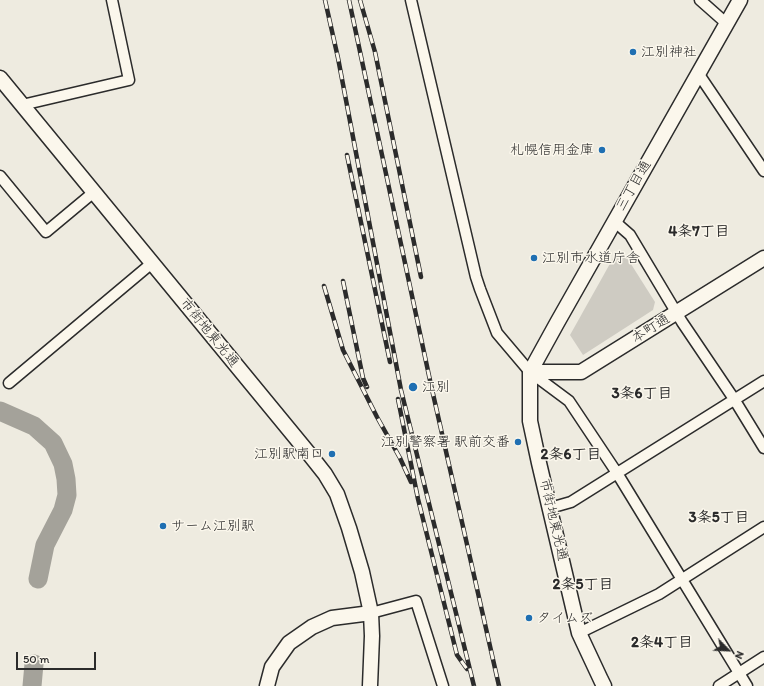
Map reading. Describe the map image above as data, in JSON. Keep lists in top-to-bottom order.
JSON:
{
  "streets": {
    "street": ["三丁目通", "本町通", "市街地東光通"]
  },
  "crossings": [
    ["三丁目通", "本町通"],
    ["三丁目通", "市街地東光通"],
    ["本町通", "市街地東光通"]
  ],
  "districts": [
    "4条7丁目",
    "3条6丁目",
    "2条6丁目",
    "3条5丁目",
    "2条5丁目",
    "2条4丁目"
  ],
  "places": [
    "江別神社",
    "札幌信用金庫",
    "江別市水道庁舎",
    "江別",
    "江別警察署 駅前交番",
    "江別駅南口",
    "サーム江別駅",
    "タイムズ"
  ],
  "scale_bar": "50 m",
  "north": "bottom right"
}
